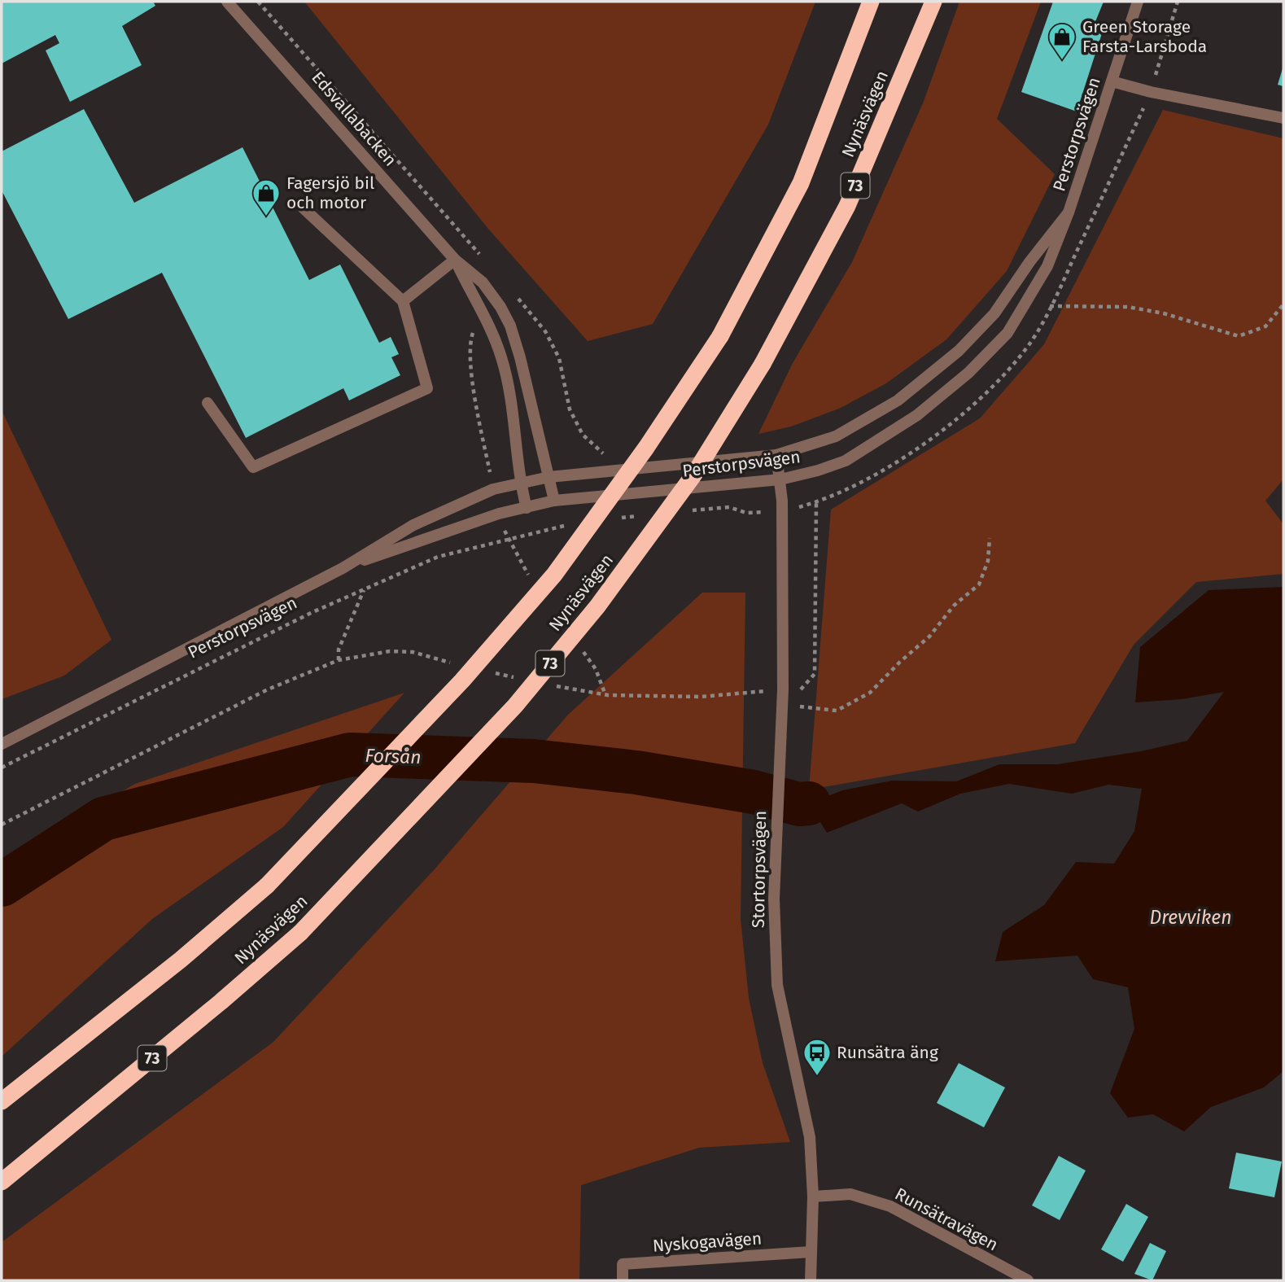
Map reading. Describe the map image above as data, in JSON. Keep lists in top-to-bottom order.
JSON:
{
  "streets": {
    "highway": ["Nynäsvägen", "73"],
    "street": [
      "Edsvallabacken",
      "Perstorpsvägen",
      "Stortorpsvägen",
      "Runsätravägen",
      "Nyskogavägen"
    ]
  },
  "crossings": [
    ["Edsvallabacken", "Perstorpsvägen"],
    ["Perstorpsvägen", "Stortorpsvägen"],
    ["Stortorpsvägen", "Runsätravägen"],
    ["Stortorpsvägen", "Nyskogavägen"]
  ],
  "water": ["Forsån", "Drevviken"],
  "places": {
    "shop": ["Green Storage Farsta-Larsboda", "Fagersjö bil och motor"],
    "bus stop": ["Runsätra äng"]
  }
}
